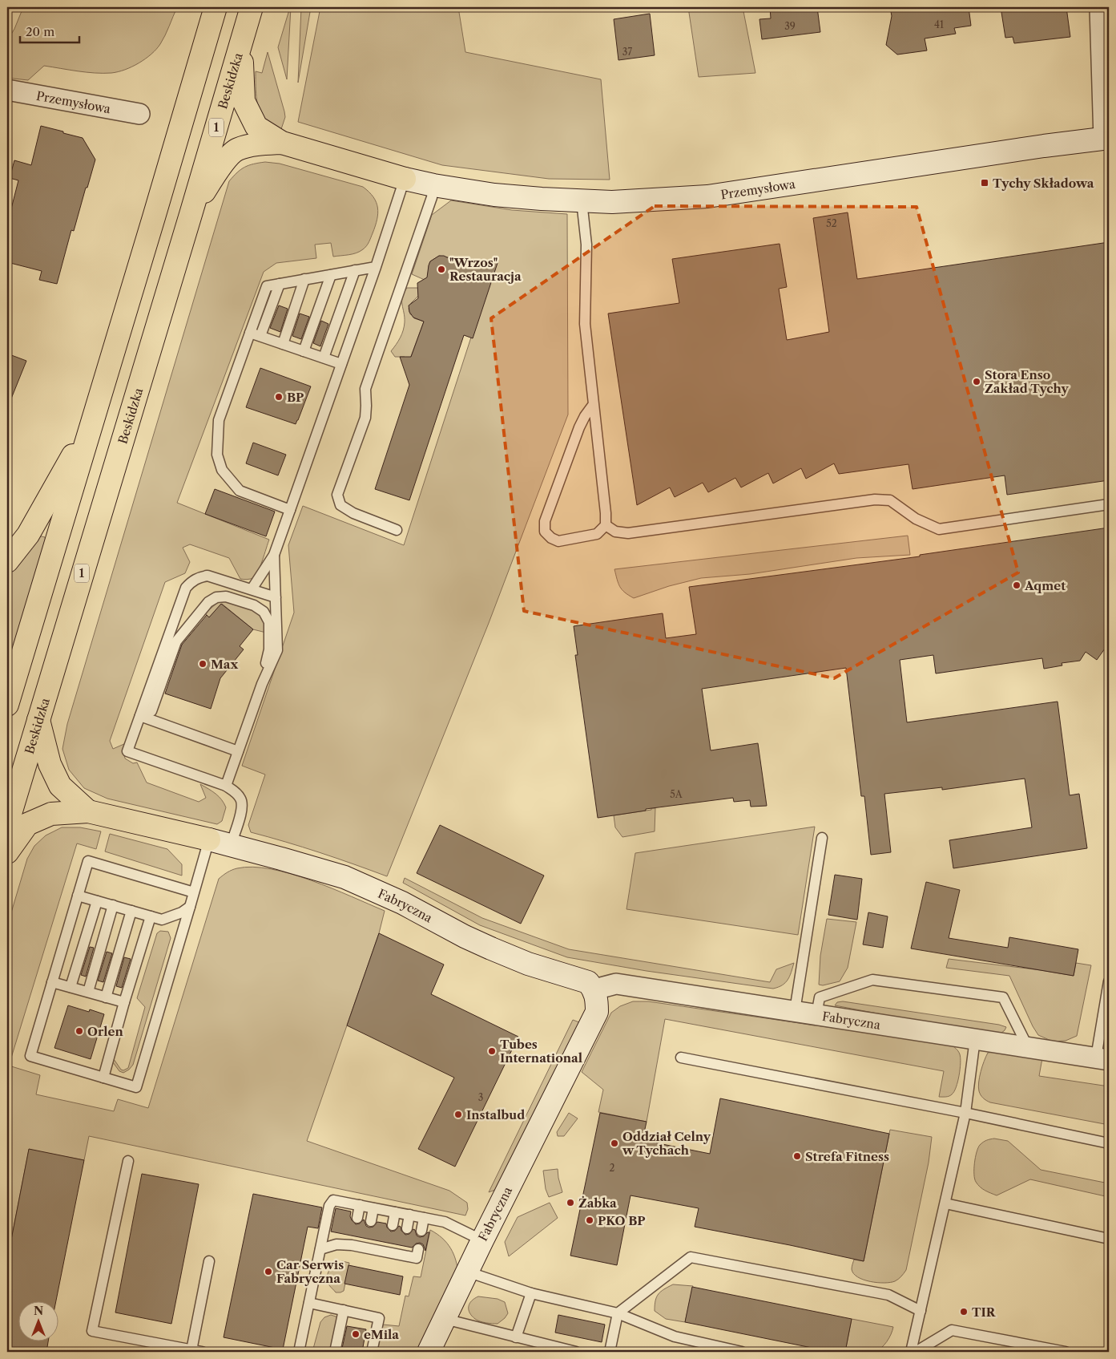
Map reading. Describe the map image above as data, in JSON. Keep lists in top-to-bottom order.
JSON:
{
  "streets": {
    "main road": [
      "Beskidzka",
      "Przemysłowa",
      "1",
      "Fabryczna"
    ]
  },
  "places": {
    "transit": ["Tychy Składowa"],
    "other": [
      "\"Wrzos\" Restauracja",
      "Stora Enso Zakład Tychy",
      "BP",
      "Aqmet",
      "Max",
      "Orlen",
      "Tubes International",
      "Instalbud",
      "Oddział Celny w Tychach",
      "Strefa Fitness",
      "Żabka",
      "PKO BP",
      "Car Serwis Fabryczna",
      "TIR",
      "eMila"
    ]
  },
  "house_numbers": [
    "41",
    "39",
    "37",
    "52",
    "5A",
    "3",
    "2"
  ],
  "scale_bar": "20 m",
  "north": "top"
}
